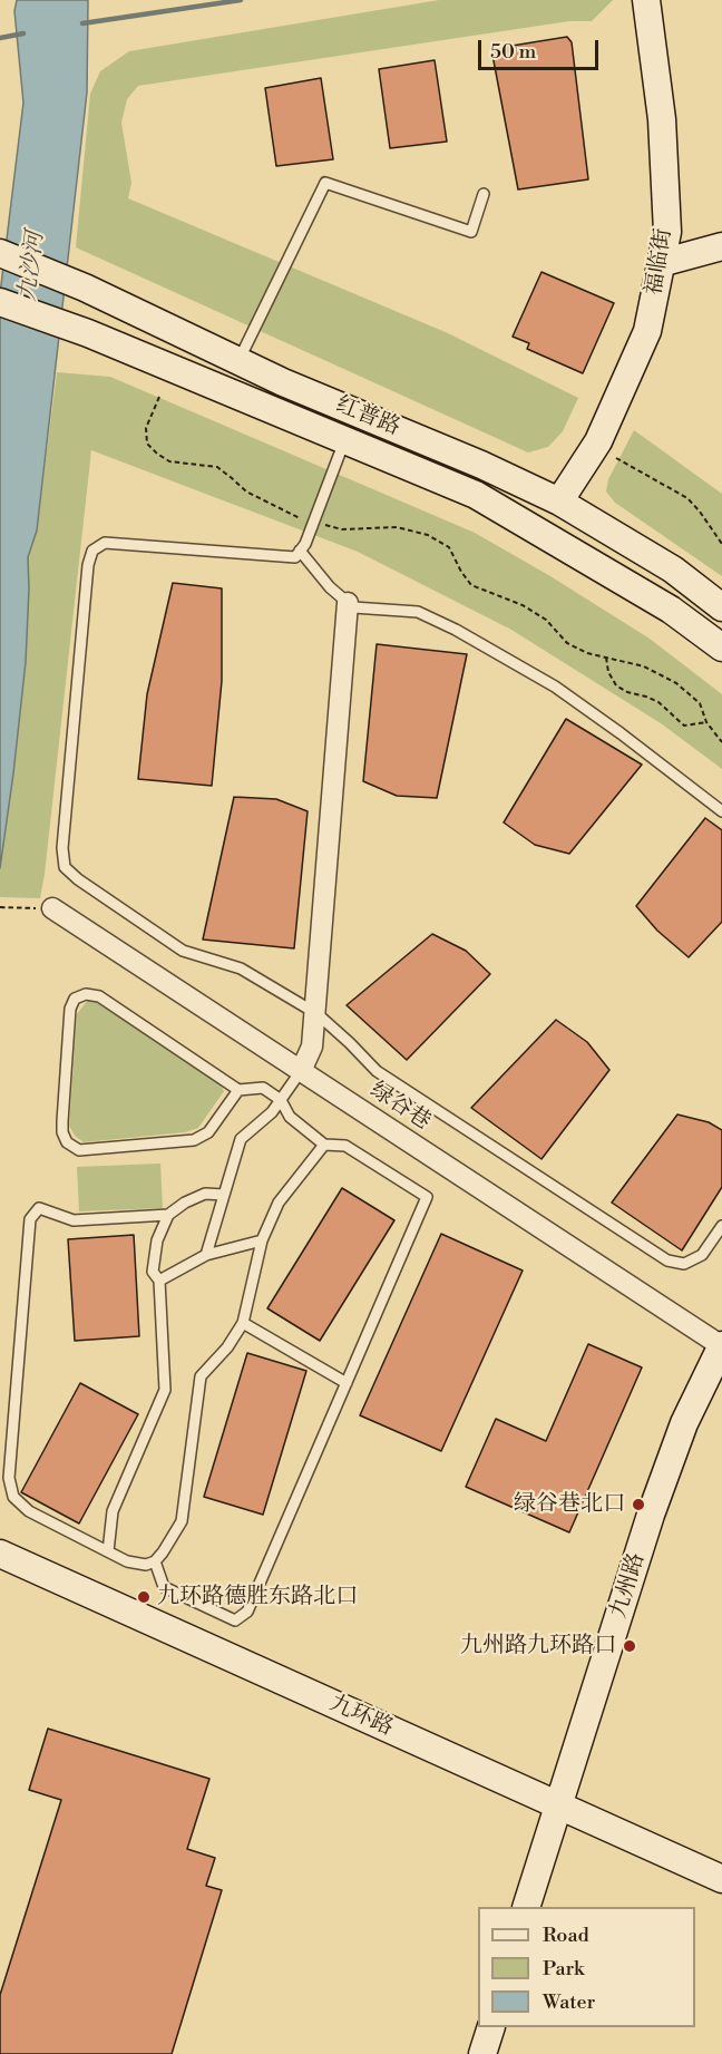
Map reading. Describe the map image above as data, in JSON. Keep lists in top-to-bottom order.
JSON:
{
  "streets": {
    "street": [
      "福临街",
      "红普路",
      "绿谷巷",
      "九州路",
      "九环路"
    ]
  },
  "crossings": [
    ["福临街", "红普路"],
    ["绿谷巷", "九州路"],
    ["九州路", "九环路"]
  ],
  "water": ["九沙河"],
  "places": ["绿谷巷北口", "九环路德胜东路北口", "九州路九环路口"],
  "legend": ["Road", "Park", "Water"],
  "scale_bar": "50 m"
}
